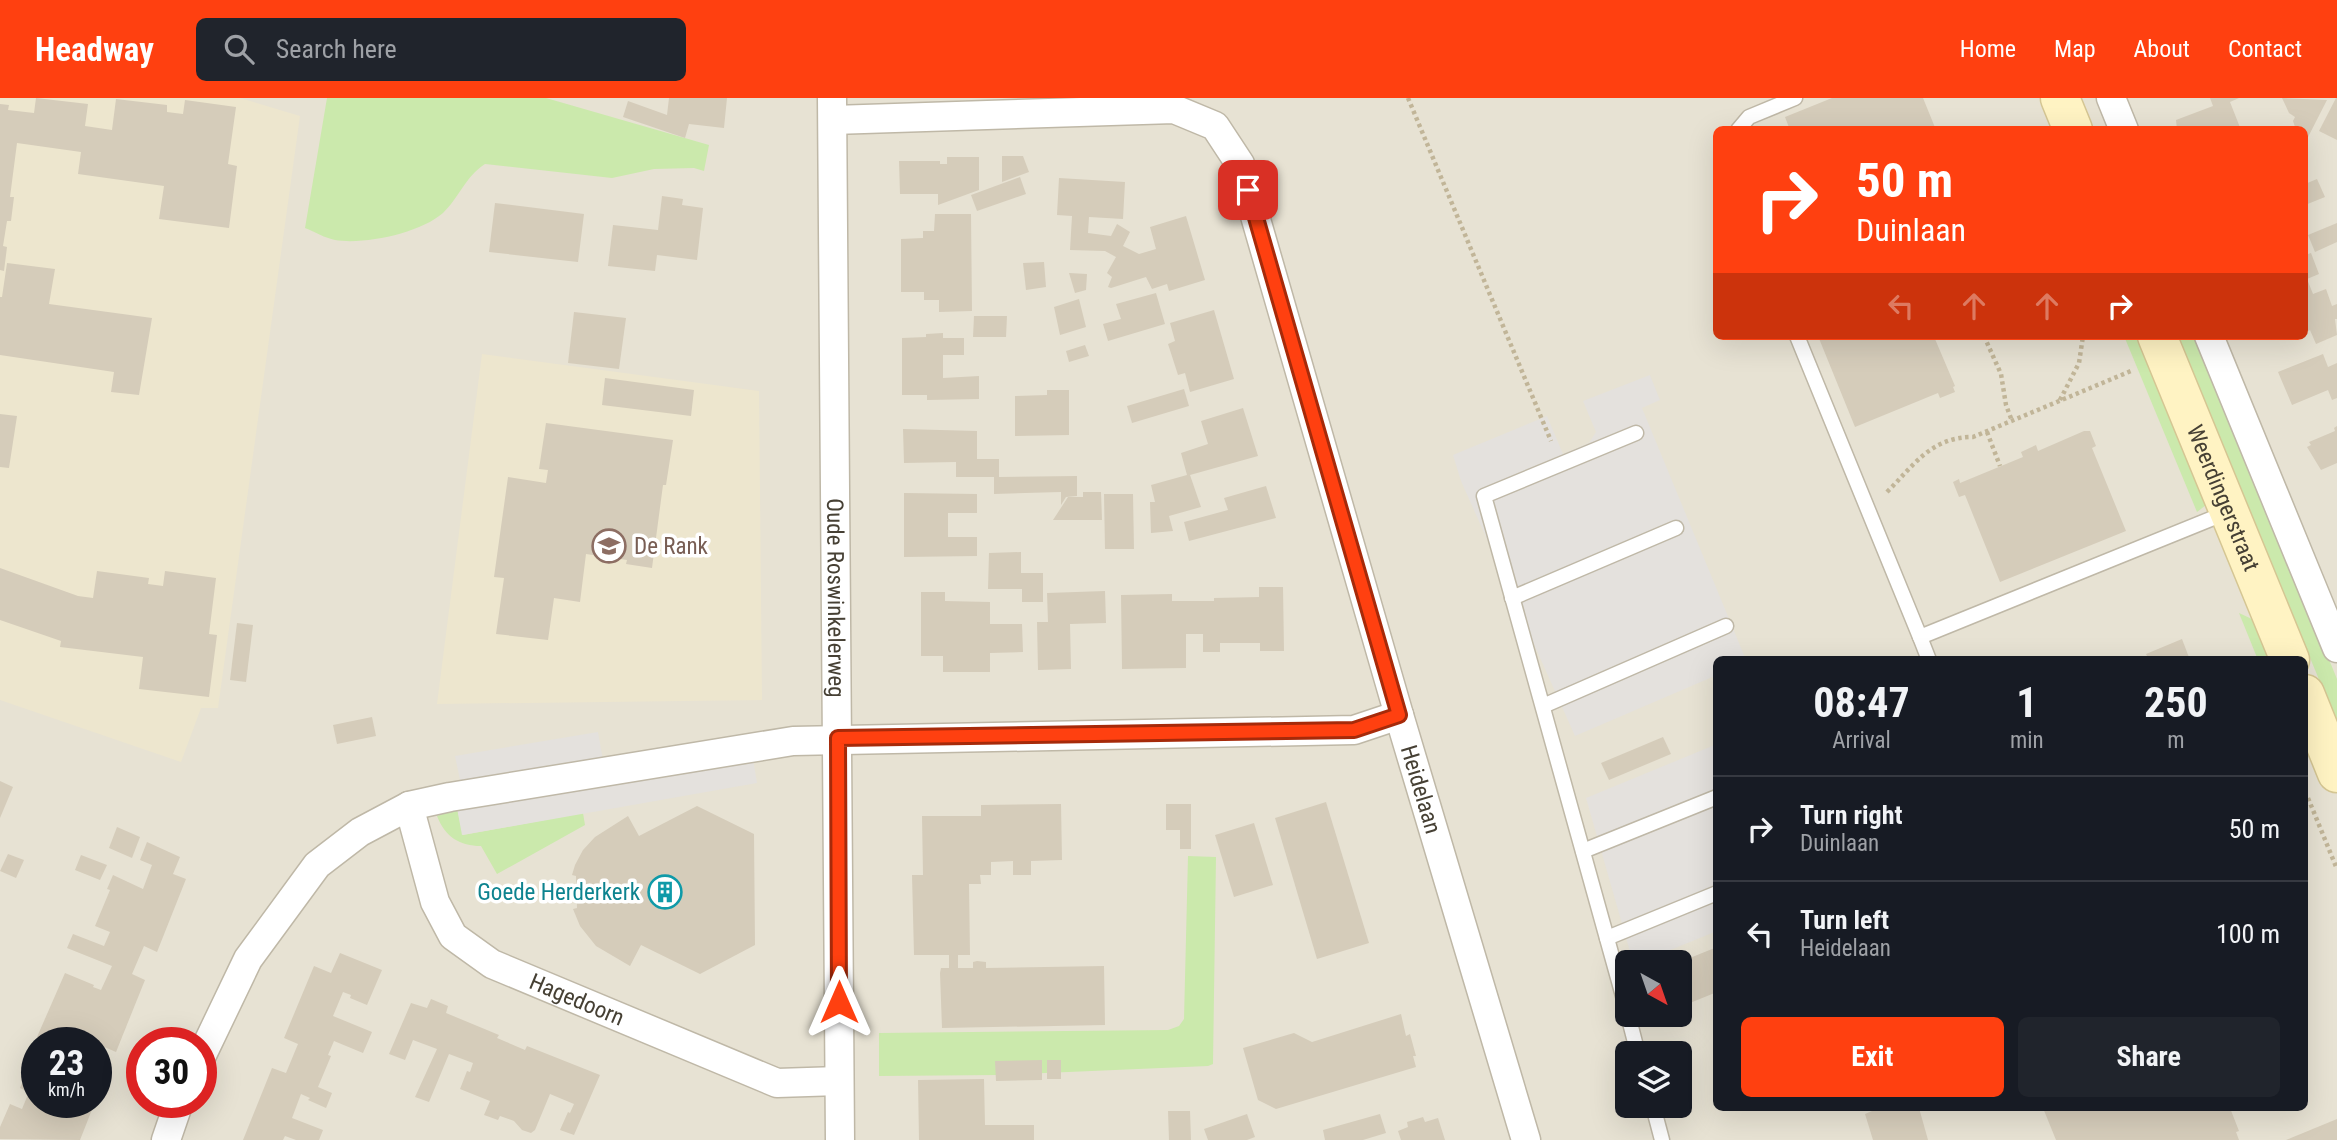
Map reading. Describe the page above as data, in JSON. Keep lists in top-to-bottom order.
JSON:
{
  "streets": {
    "main road": ["Weerdingerstraat"],
    "street": ["Oude Roswinkelerweg", "Heidelaan", "Hagedoorn"]
  },
  "crossings": [
    ["Oude Roswinkelerweg", "Heidelaan"],
    ["Oude Roswinkelerweg", "Hagedoorn"]
  ],
  "places": {
    "school or university": ["De Rank"],
    "building": ["Goede Herderkerk"]
  },
  "north": "bottom right",
  "page": {
    "header": "Headway",
    "search": "Search here",
    "nav": [
      "Home",
      "Map",
      "About",
      "Contact"
    ],
    "turn": ["50 m", "Duinlaan"],
    "eta": [
      "08:47",
      "Arrival",
      "1",
      "min",
      "250",
      "m"
    ],
    "list": [
      {
        "name": "Turn right",
        "note": "Duinlaan",
        "value": "50 m"
      },
      {
        "name": "Turn left",
        "note": "Heidelaan",
        "value": "100 m"
      }
    ],
    "buttons": ["Exit", "Share"],
    "speed": "23 km/h",
    "limit": "30"
  }
}
